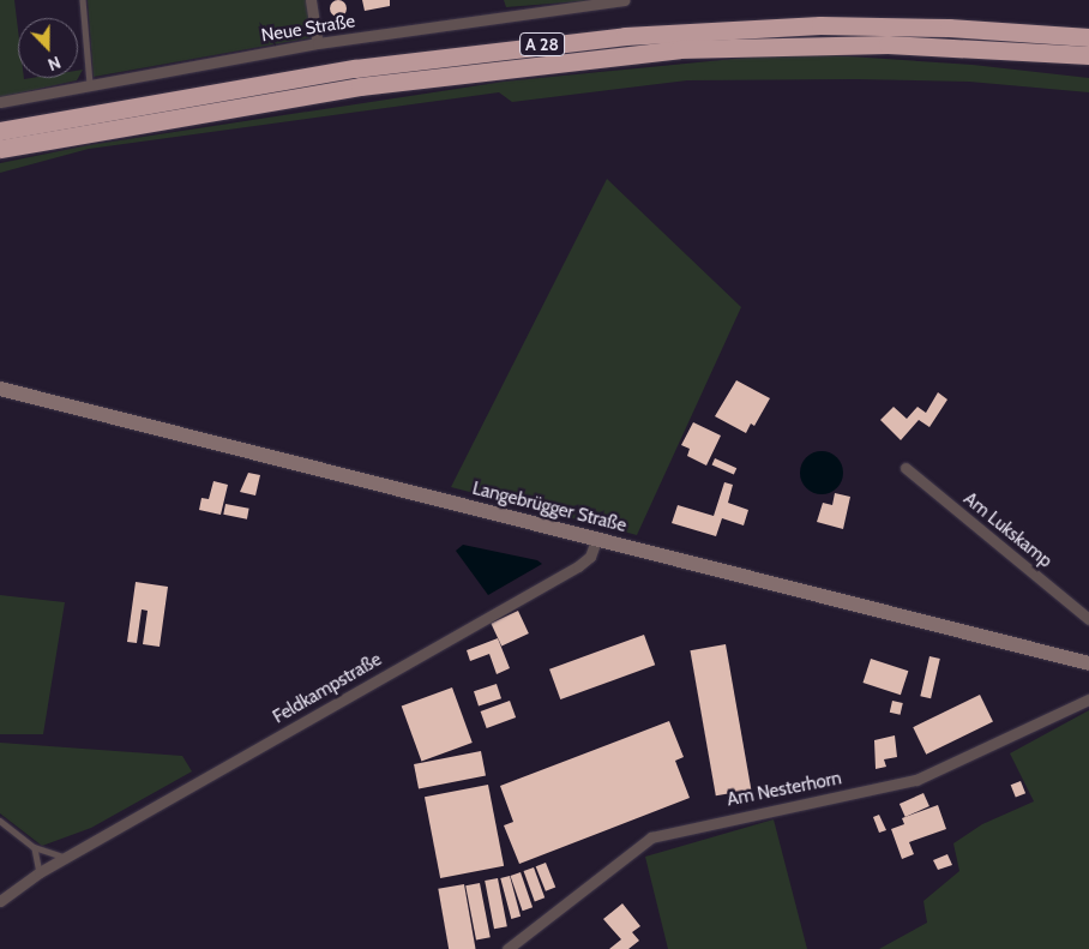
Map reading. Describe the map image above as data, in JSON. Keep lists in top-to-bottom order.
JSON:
{
  "streets": {
    "highway": ["A 28"],
    "street": [
      "Neue Straße",
      "Langebrügger Straße",
      "Am Lukskamp",
      "Feldkampstraße",
      "Am Nesterhorn"
    ]
  },
  "crossings": [
    ["Langebrügger Straße", "Feldkampstraße"]
  ],
  "north": "bottom"
}
